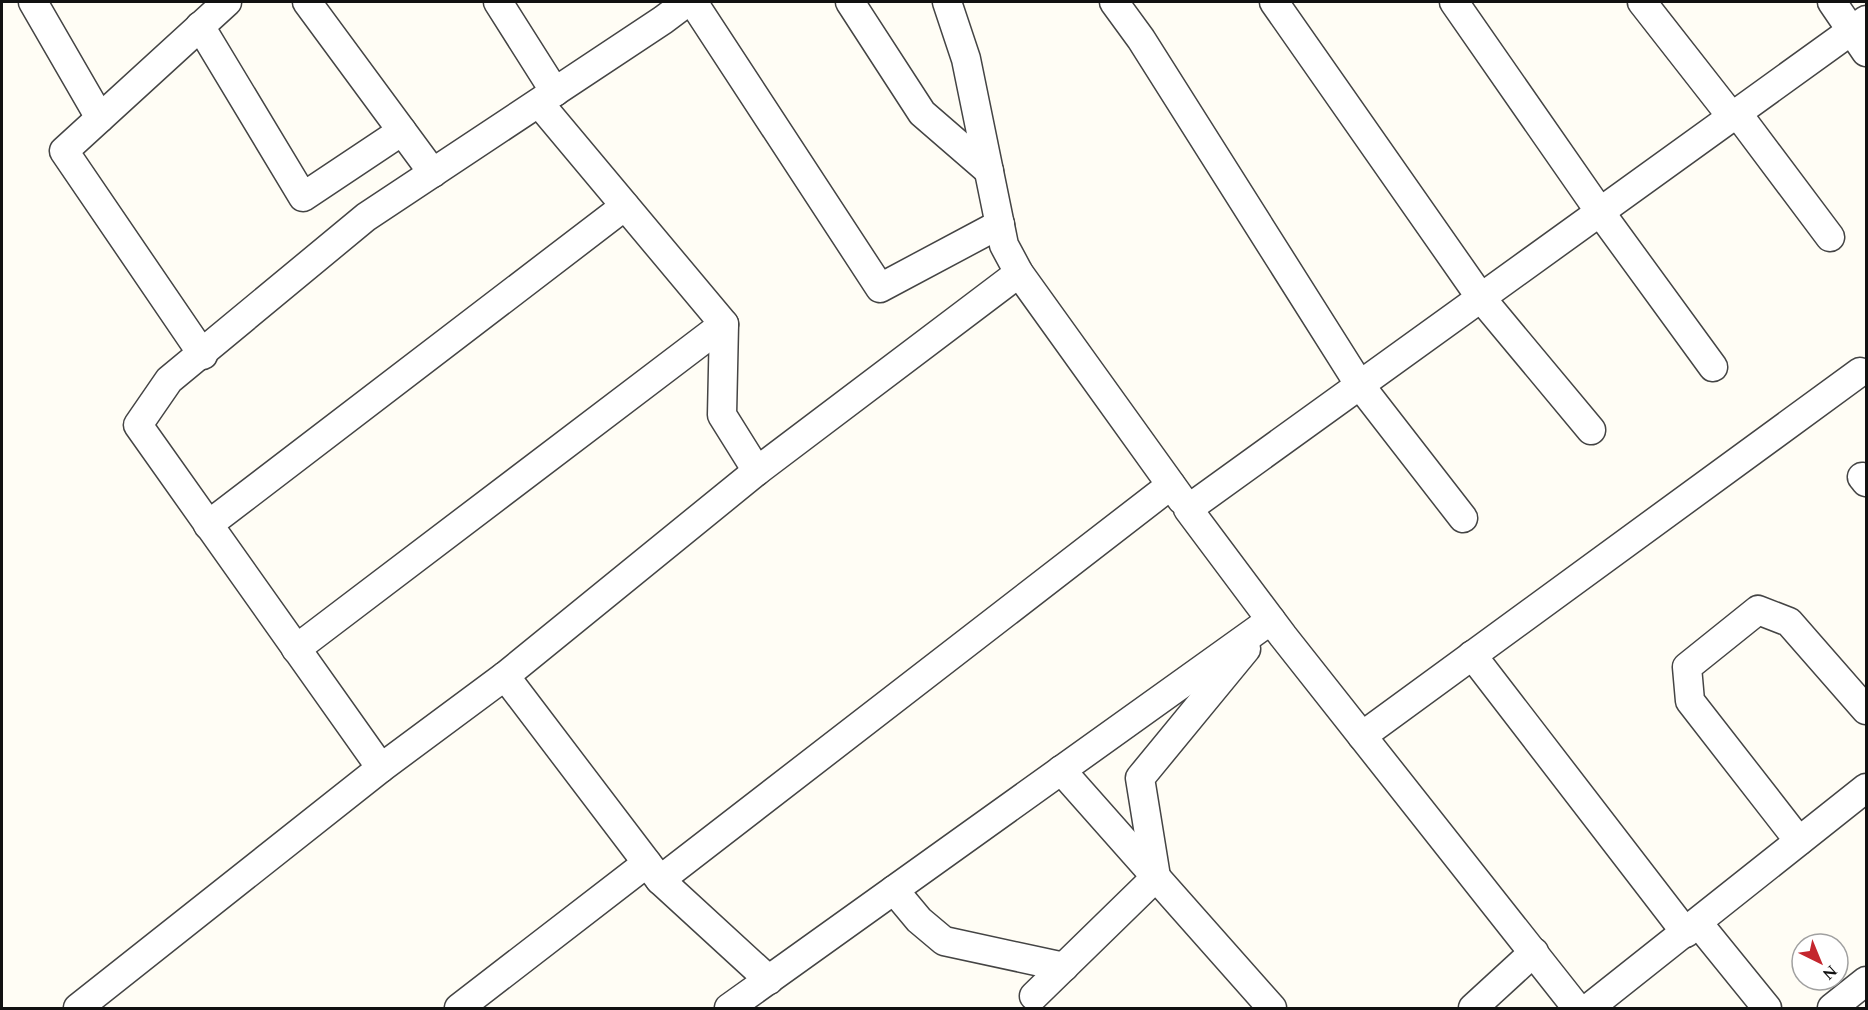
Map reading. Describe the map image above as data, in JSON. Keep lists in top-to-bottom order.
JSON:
{
  "north": "bottom right"
}
